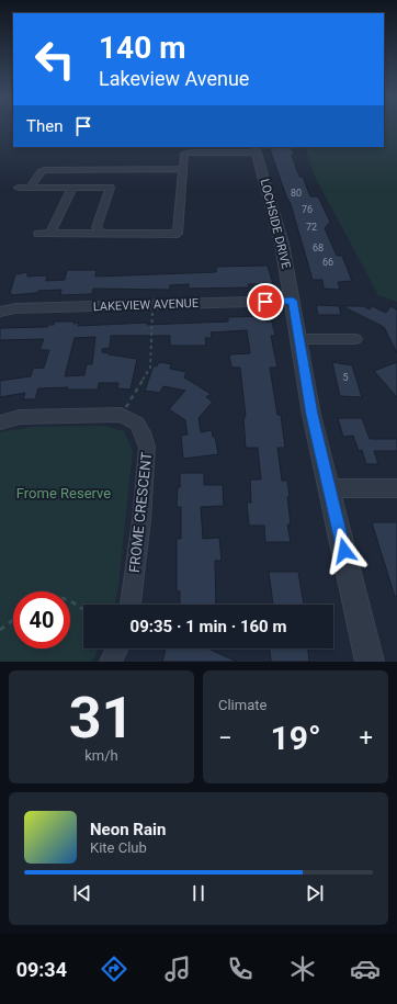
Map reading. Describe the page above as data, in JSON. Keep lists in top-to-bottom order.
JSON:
{
  "streets": {
    "street": ["LOCHSIDE DRIVE", "LAKEVIEW AVENUE", "FROME CRESCENT"]
  },
  "crossings": [
    ["LOCHSIDE DRIVE", "LAKEVIEW AVENUE"]
  ],
  "parks": ["Frome Reserve"],
  "house_numbers": [
    "80",
    "76",
    "72",
    "68",
    "66",
    "5"
  ],
  "page": {
    "turn": ["140 m", "Lakeview Avenue"],
    "then": "Then",
    "limit": "40",
    "trip": "09:35 · 1 min · 160 m",
    "tile": [
      ["31", "km/h"],
      "Climate"
    ],
    "heat": ["−", "19°", "+"],
    "song": ["Neon Rain", "Kite Club"],
    "tabs": "09:34"
  }
}
